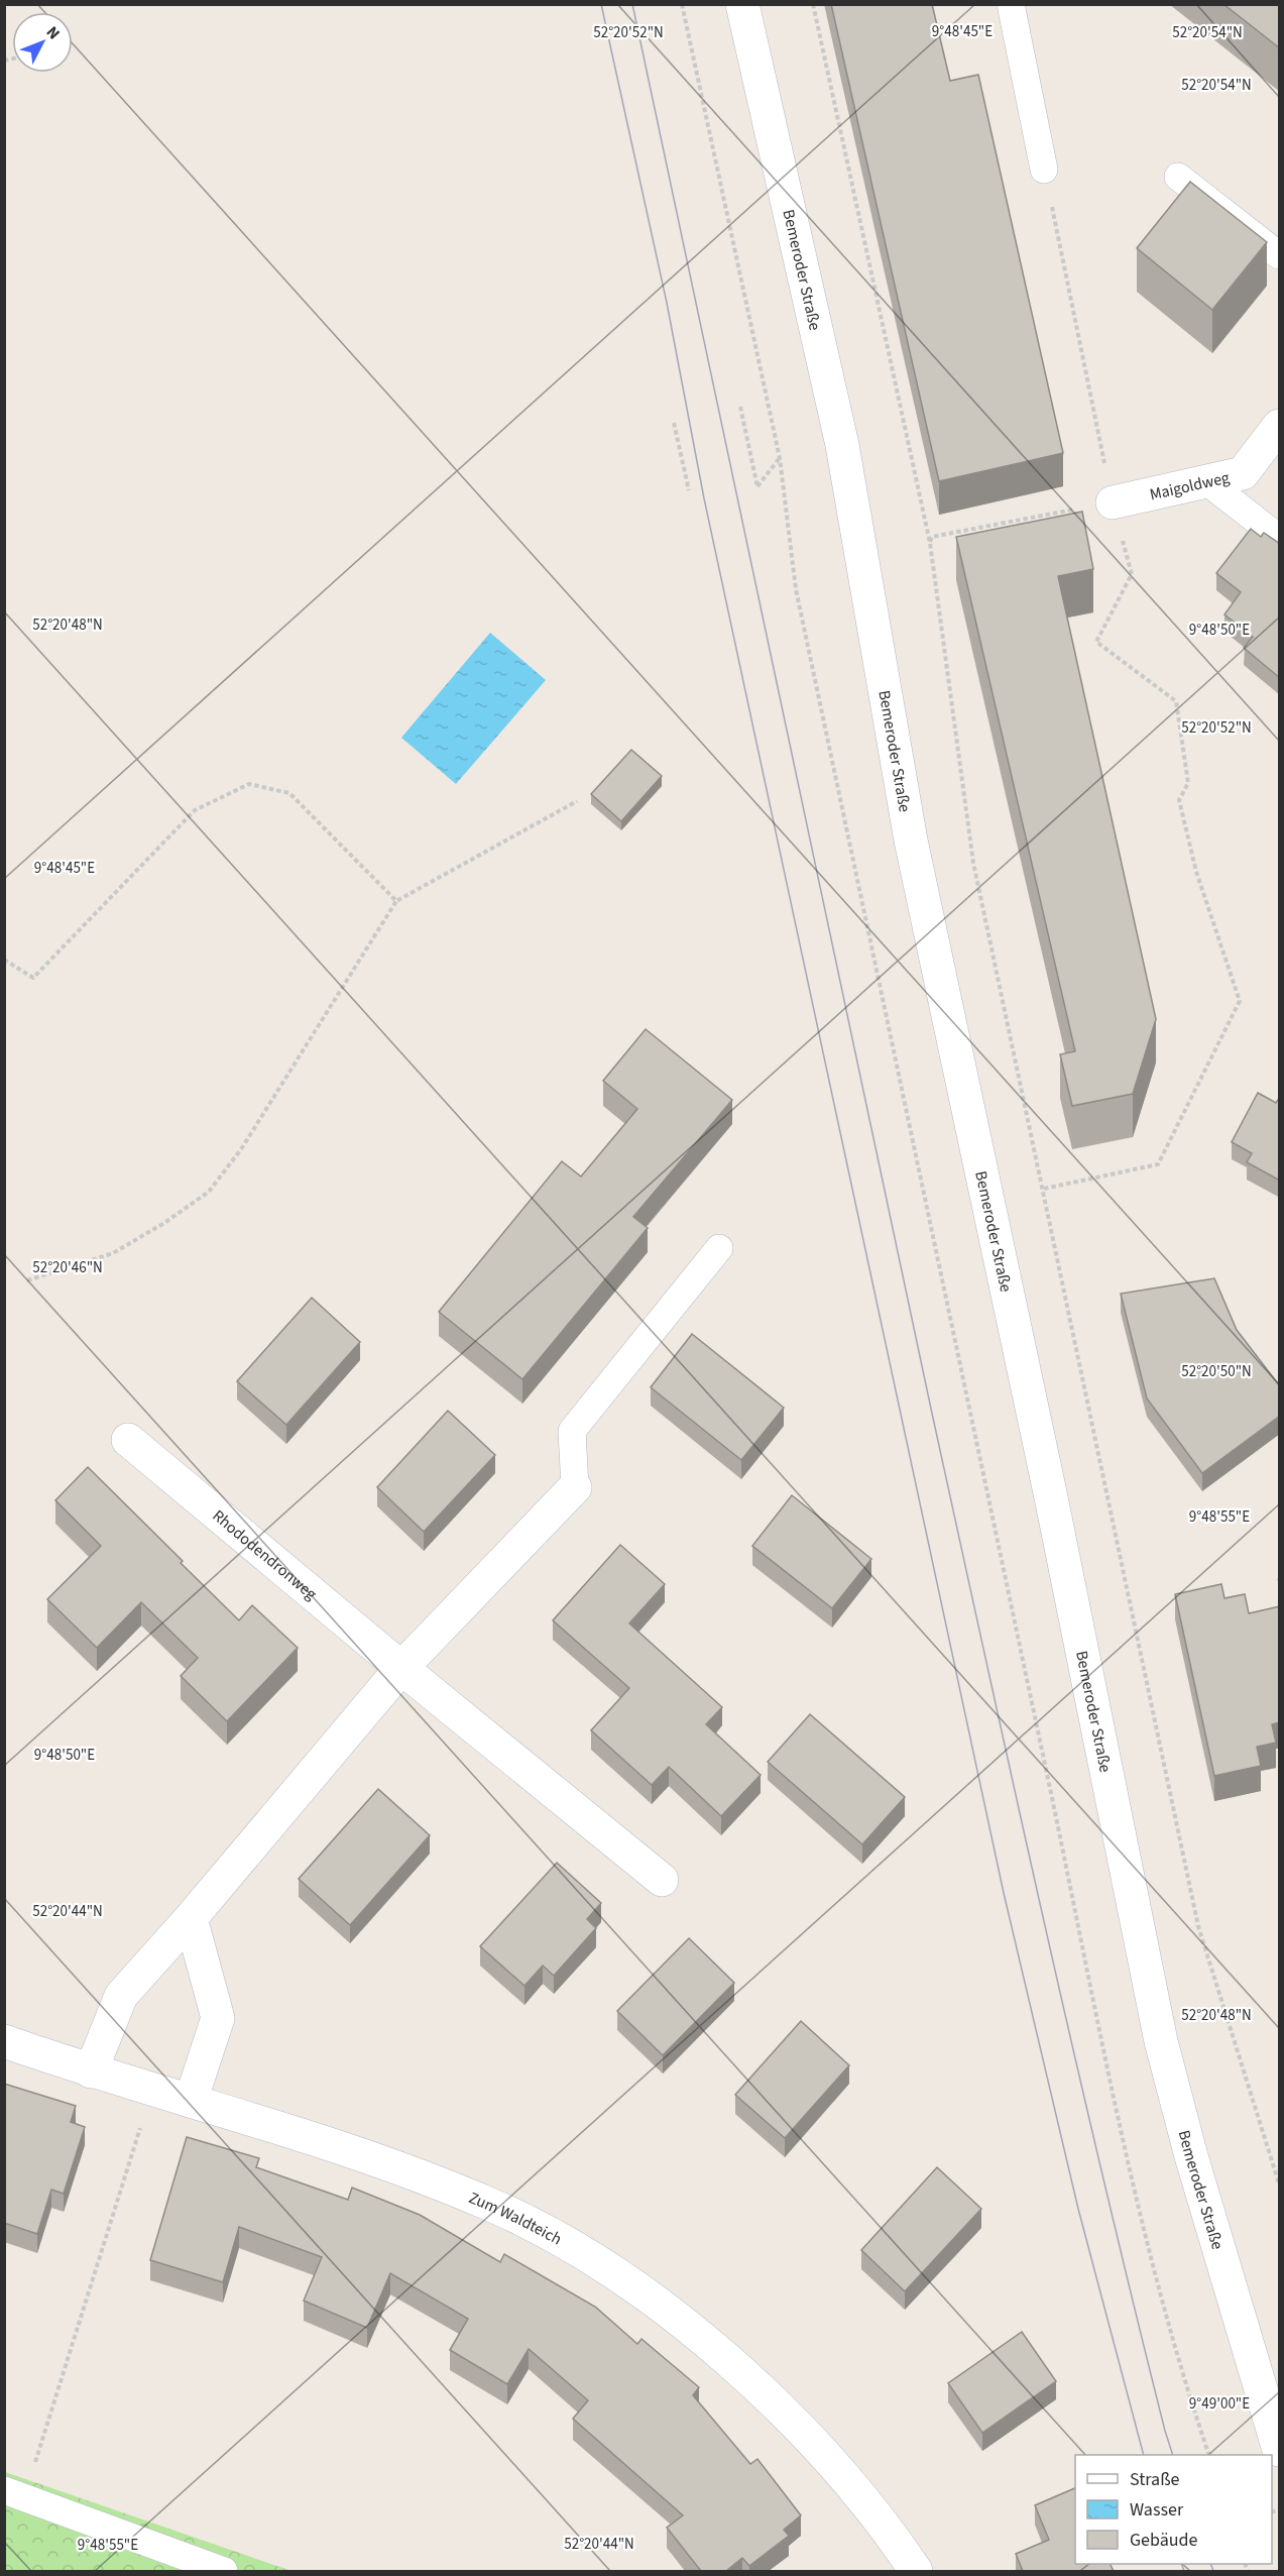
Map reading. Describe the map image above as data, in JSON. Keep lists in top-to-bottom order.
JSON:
{
  "streets": {
    "street": [
      "Bemeroder Straße",
      "Maigoldweg",
      "Rhododendronweg",
      "Zum Waldteich"
    ]
  },
  "legend": ["Straße", "Wasser", "Gebäude"],
  "north": "top right",
  "coordinates": [
    "9°48'45\"E",
    "52°20'52\"N",
    "52°20'54\"N",
    "52°20'48\"N",
    "9°48'50\"E",
    "52°20'46\"N",
    "52°20'50\"N",
    "9°48'55\"E",
    "52°20'44\"N",
    "9°49'00\"E"
  ]
}
